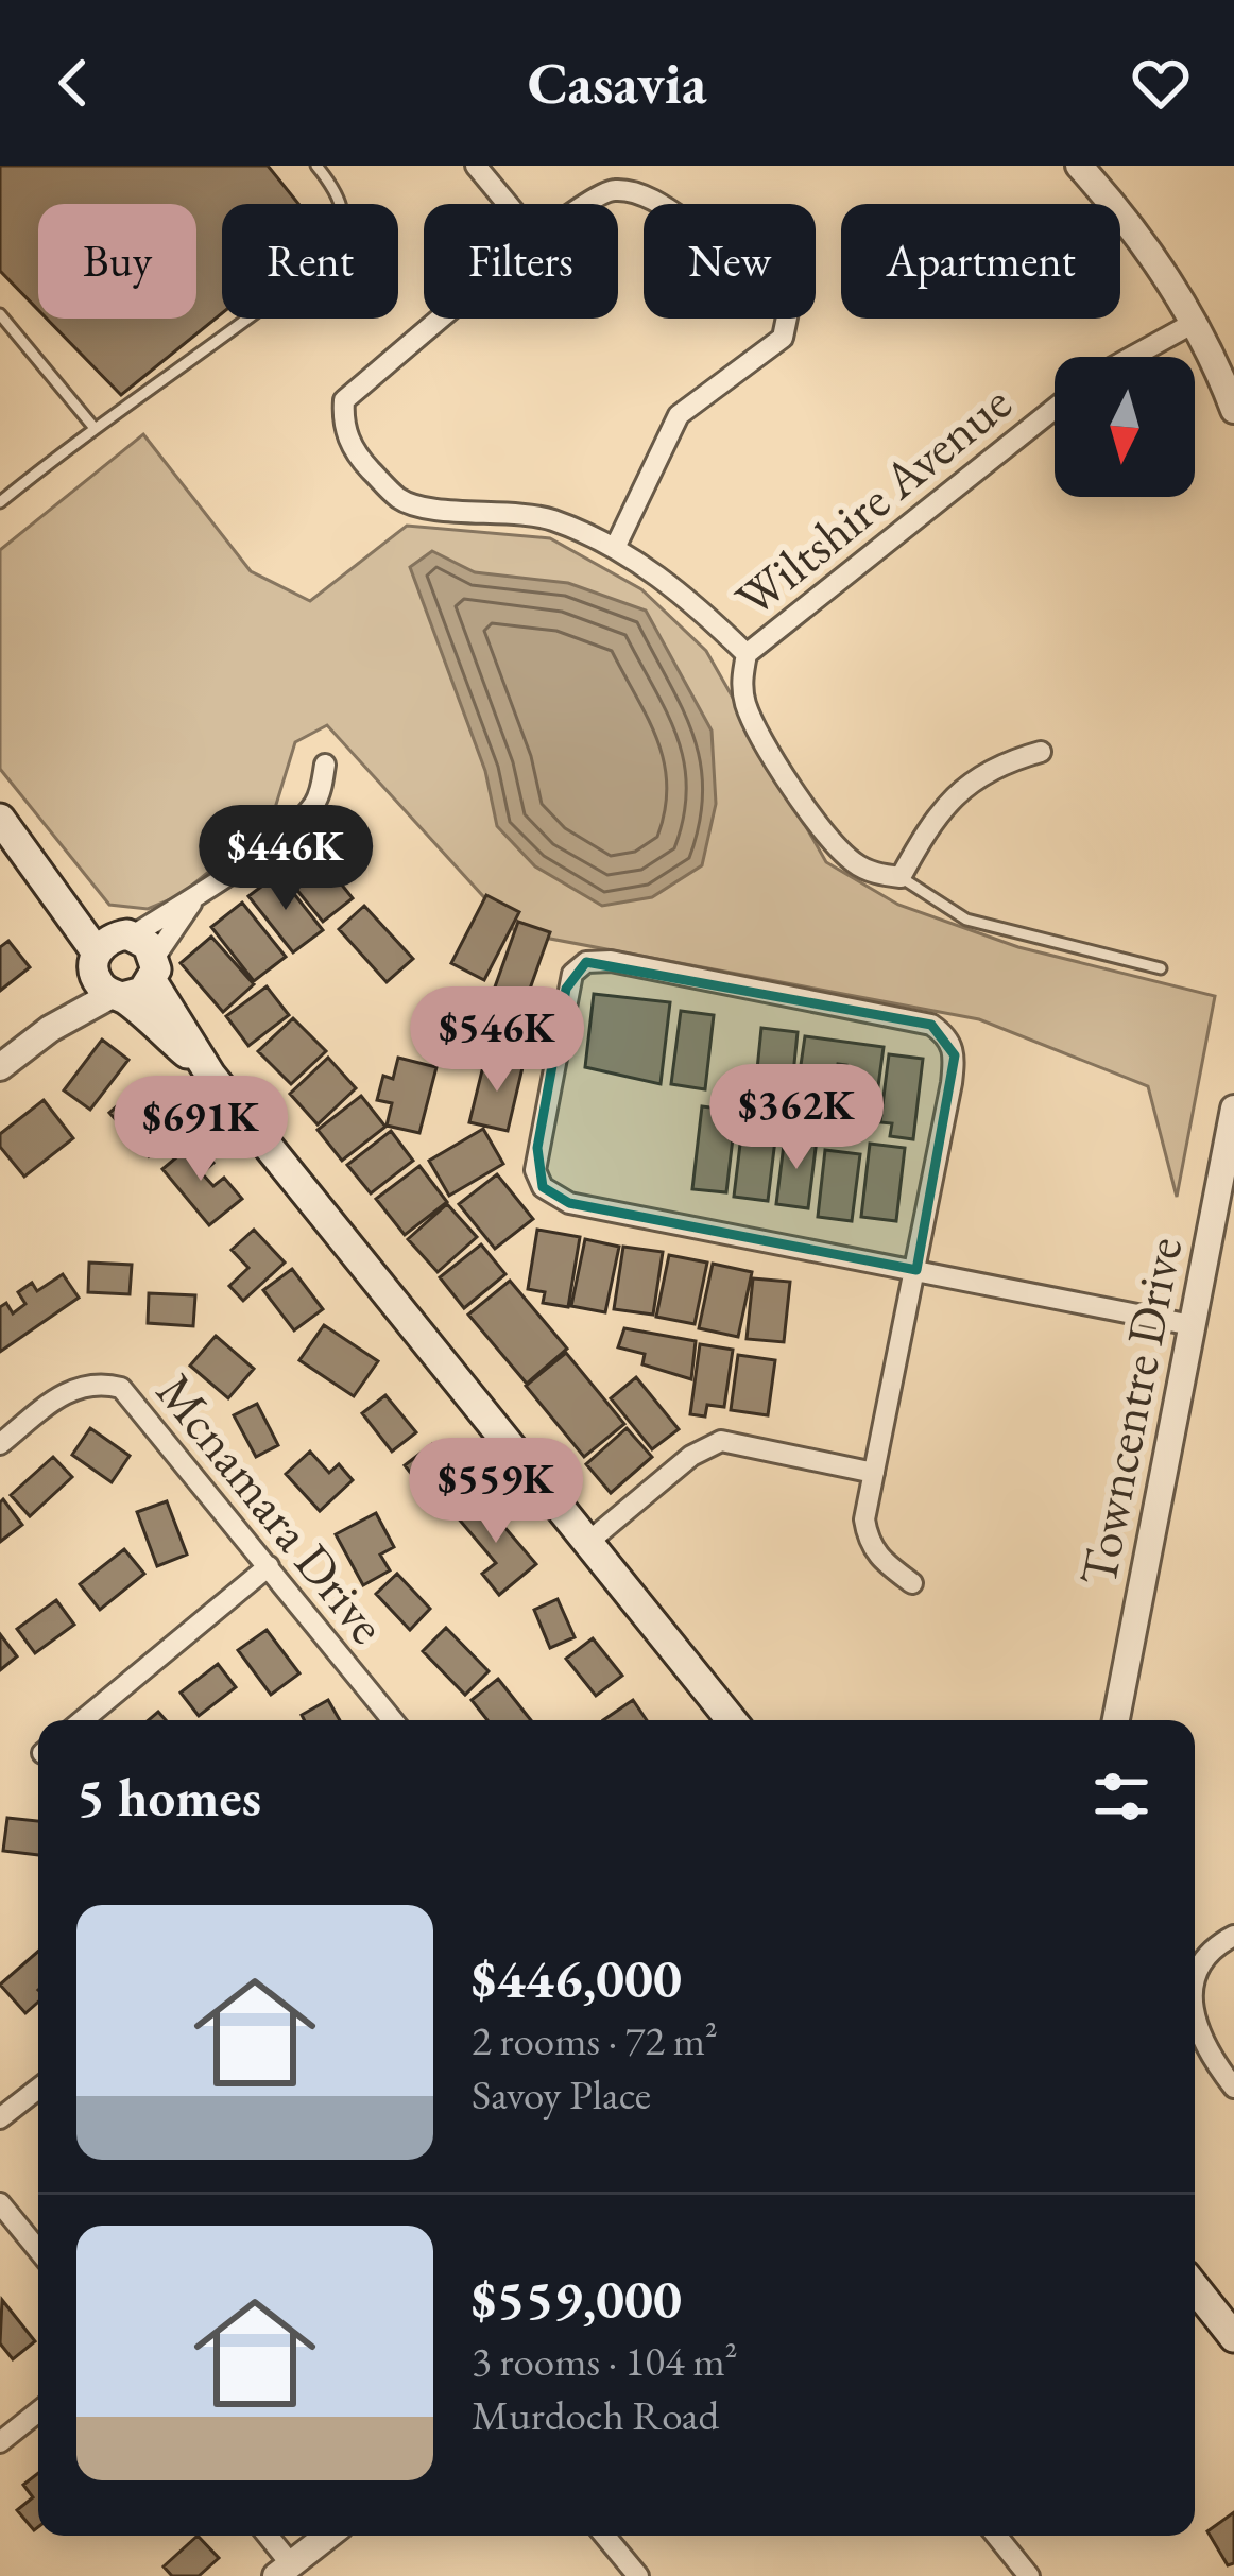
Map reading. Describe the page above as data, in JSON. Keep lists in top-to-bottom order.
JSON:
{
  "streets": {
    "street": ["Wiltshire Avenue", "Towncentre Drive", "Mcnamara Drive"]
  },
  "north": "bottom",
  "page": {
    "header": "Casavia",
    "chip": [
      "Buy",
      "Rent",
      "Filters",
      "New",
      "Apartment"
    ],
    "price": [
      "$446K",
      "$546K",
      "$362K",
      "$691K",
      "$559K"
    ],
    "heading": "5 homes",
    "list": [
      {
        "name": "$446,000",
        "note": "2 rooms · 72 m² · Savoy Place"
      },
      {
        "name": "$559,000",
        "note": "3 rooms · 104 m² · Murdoch Road"
      }
    ]
  }
}
